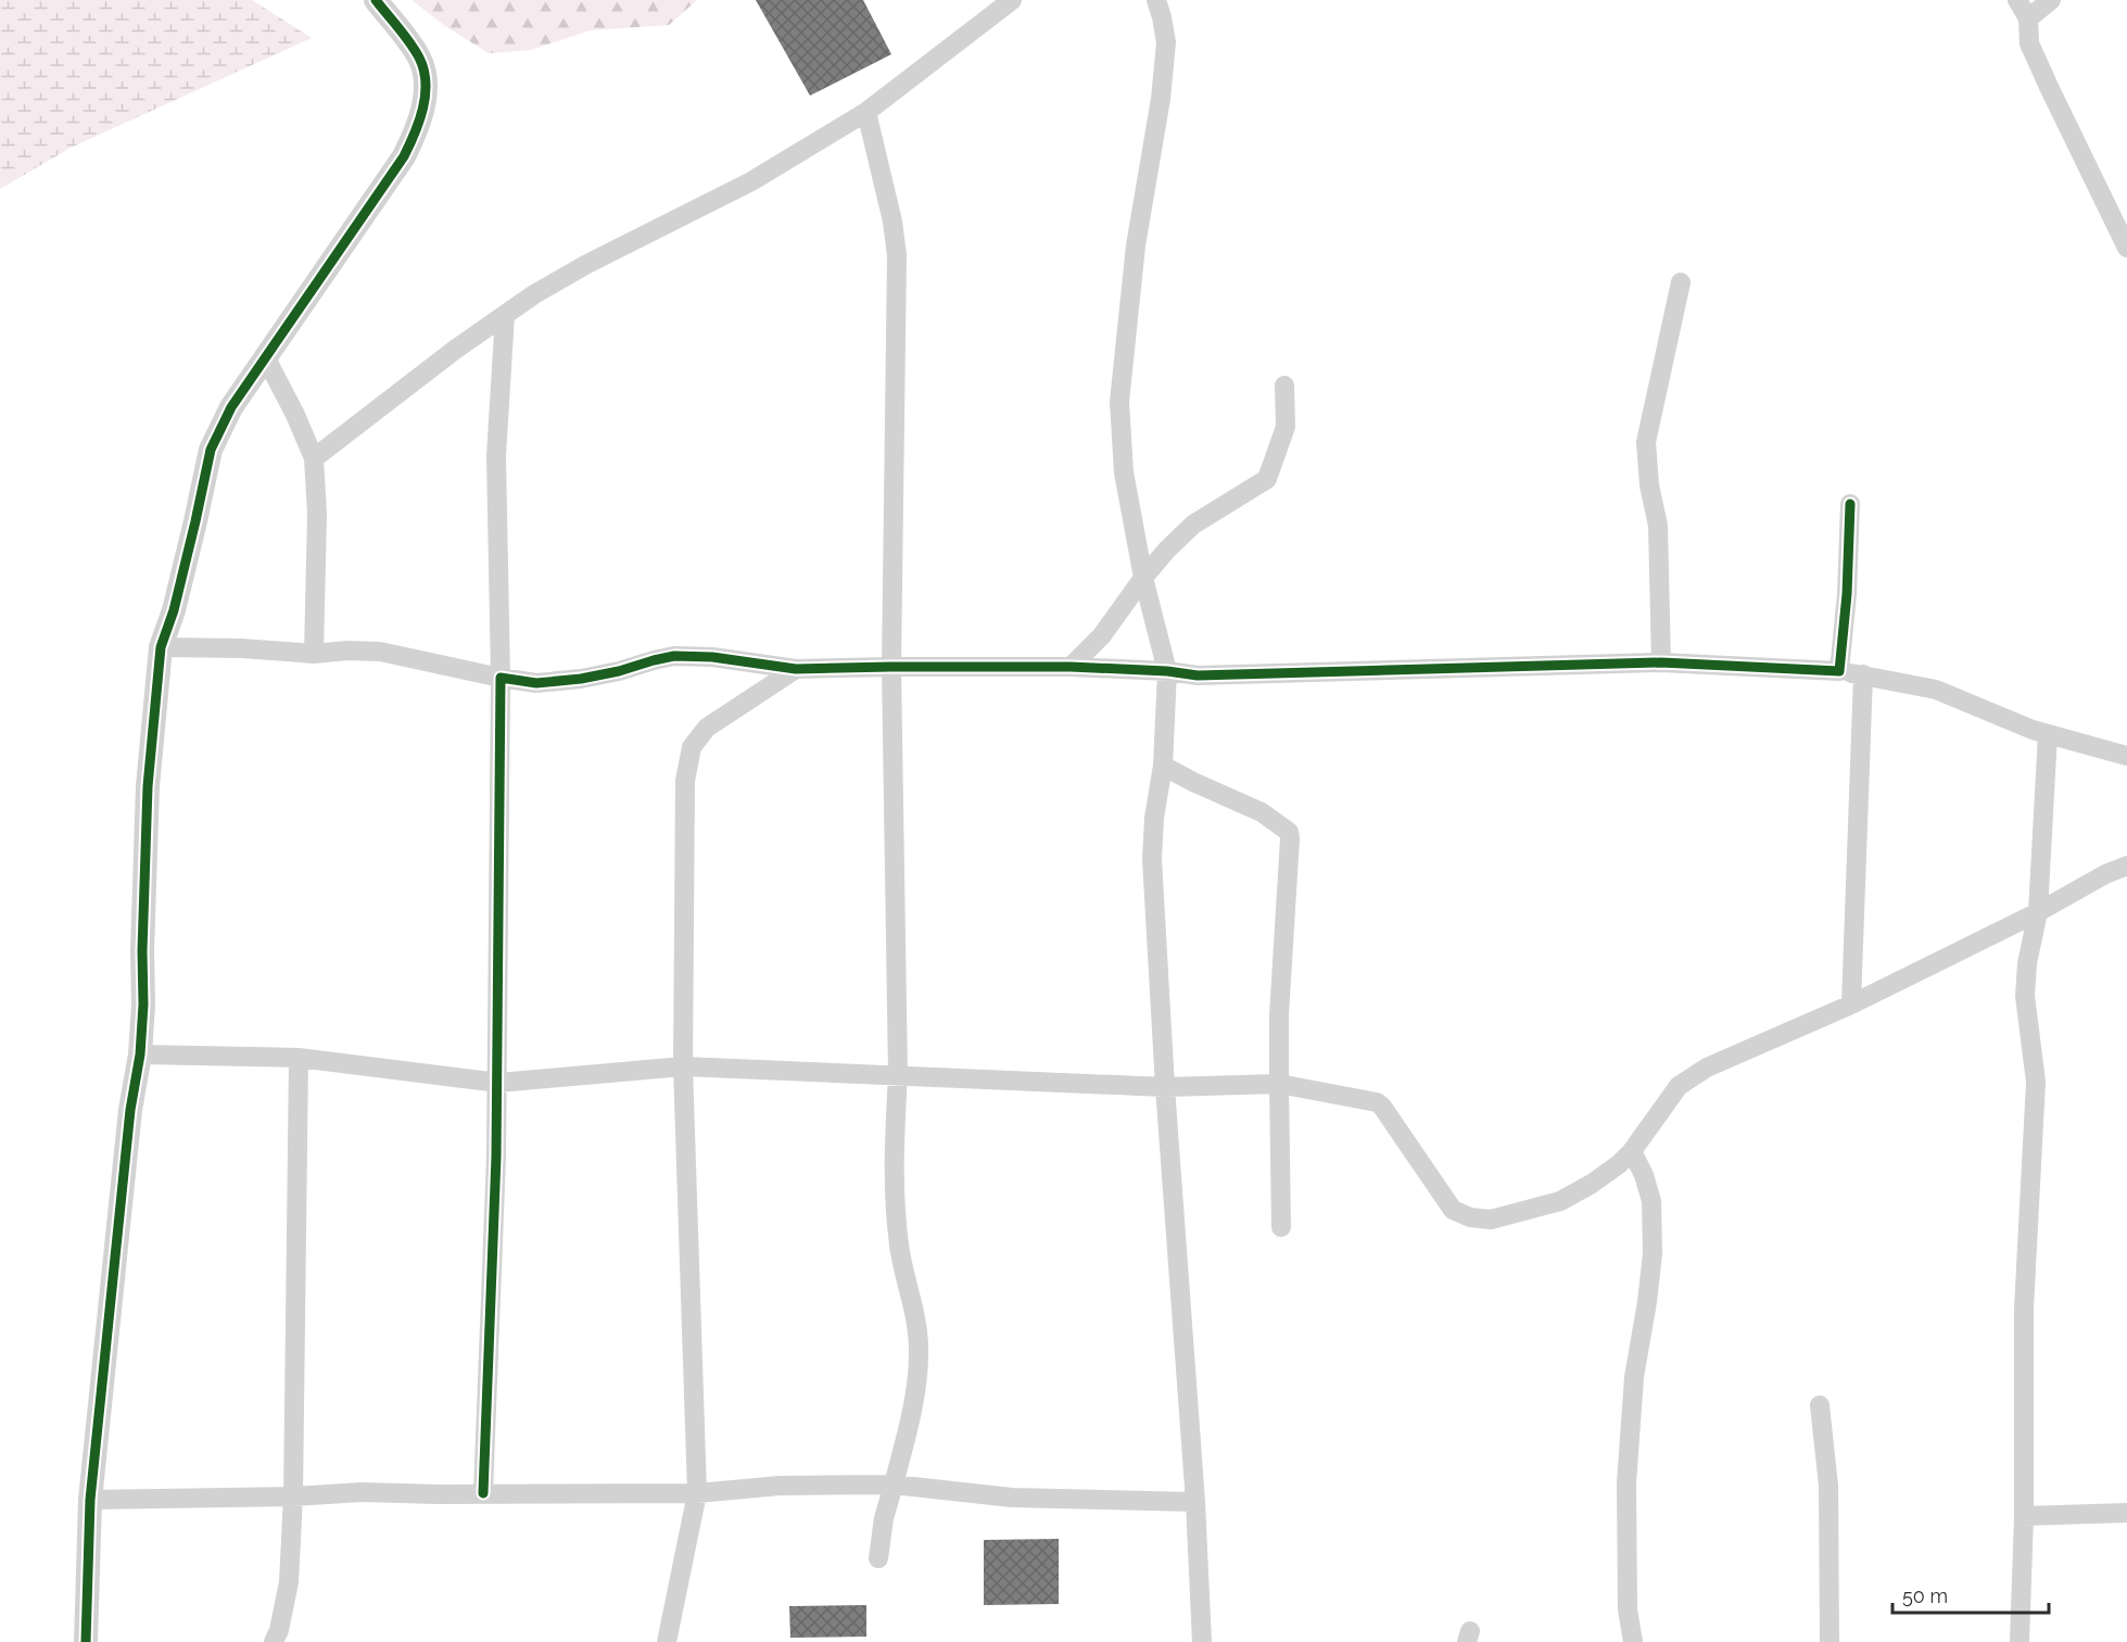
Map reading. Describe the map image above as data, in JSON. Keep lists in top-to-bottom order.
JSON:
{
  "scale_bar": "50 m"
}
